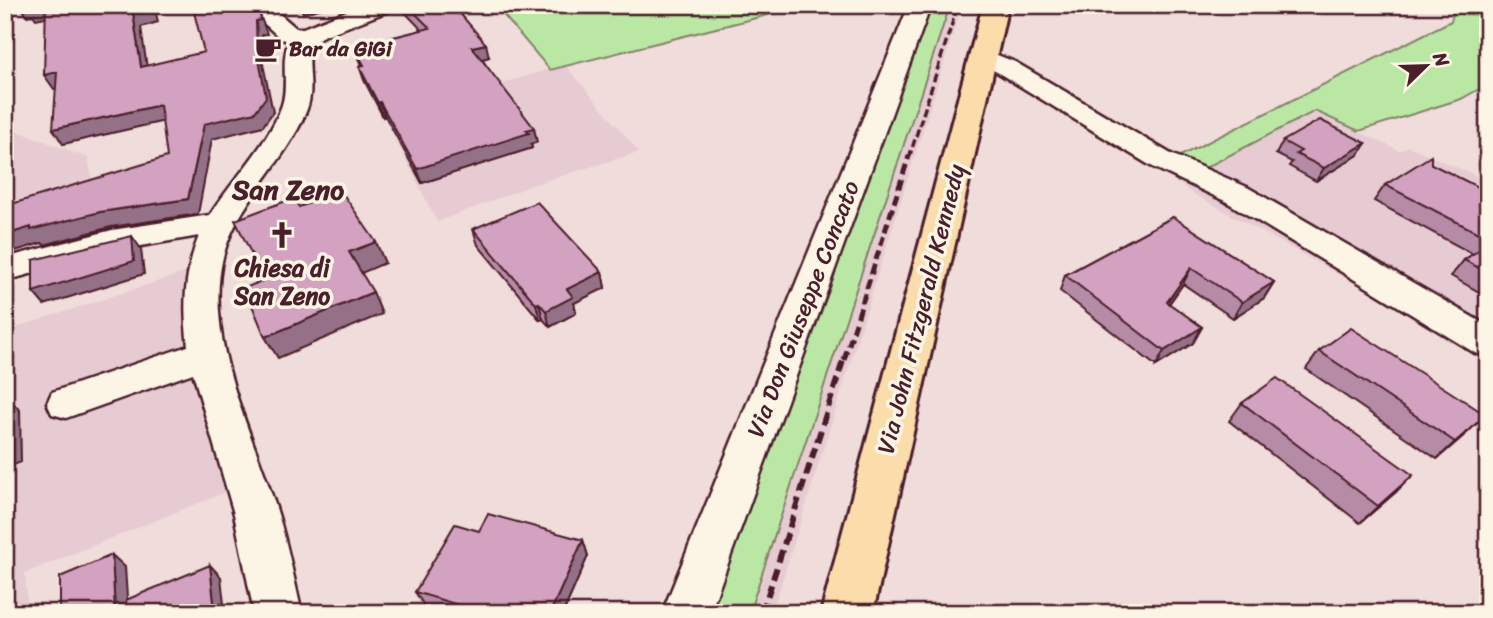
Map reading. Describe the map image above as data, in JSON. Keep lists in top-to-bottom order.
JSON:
{
  "streets": {
    "main road": ["Via John Fitzgerald Kennedy"],
    "street": ["Via Don Giuseppe Concato"]
  },
  "districts": ["San Zeno"],
  "places": {
    "cafe": ["Bar da GiGi"],
    "church": ["Chiesa di San Zeno"]
  },
  "north": "top right"
}
